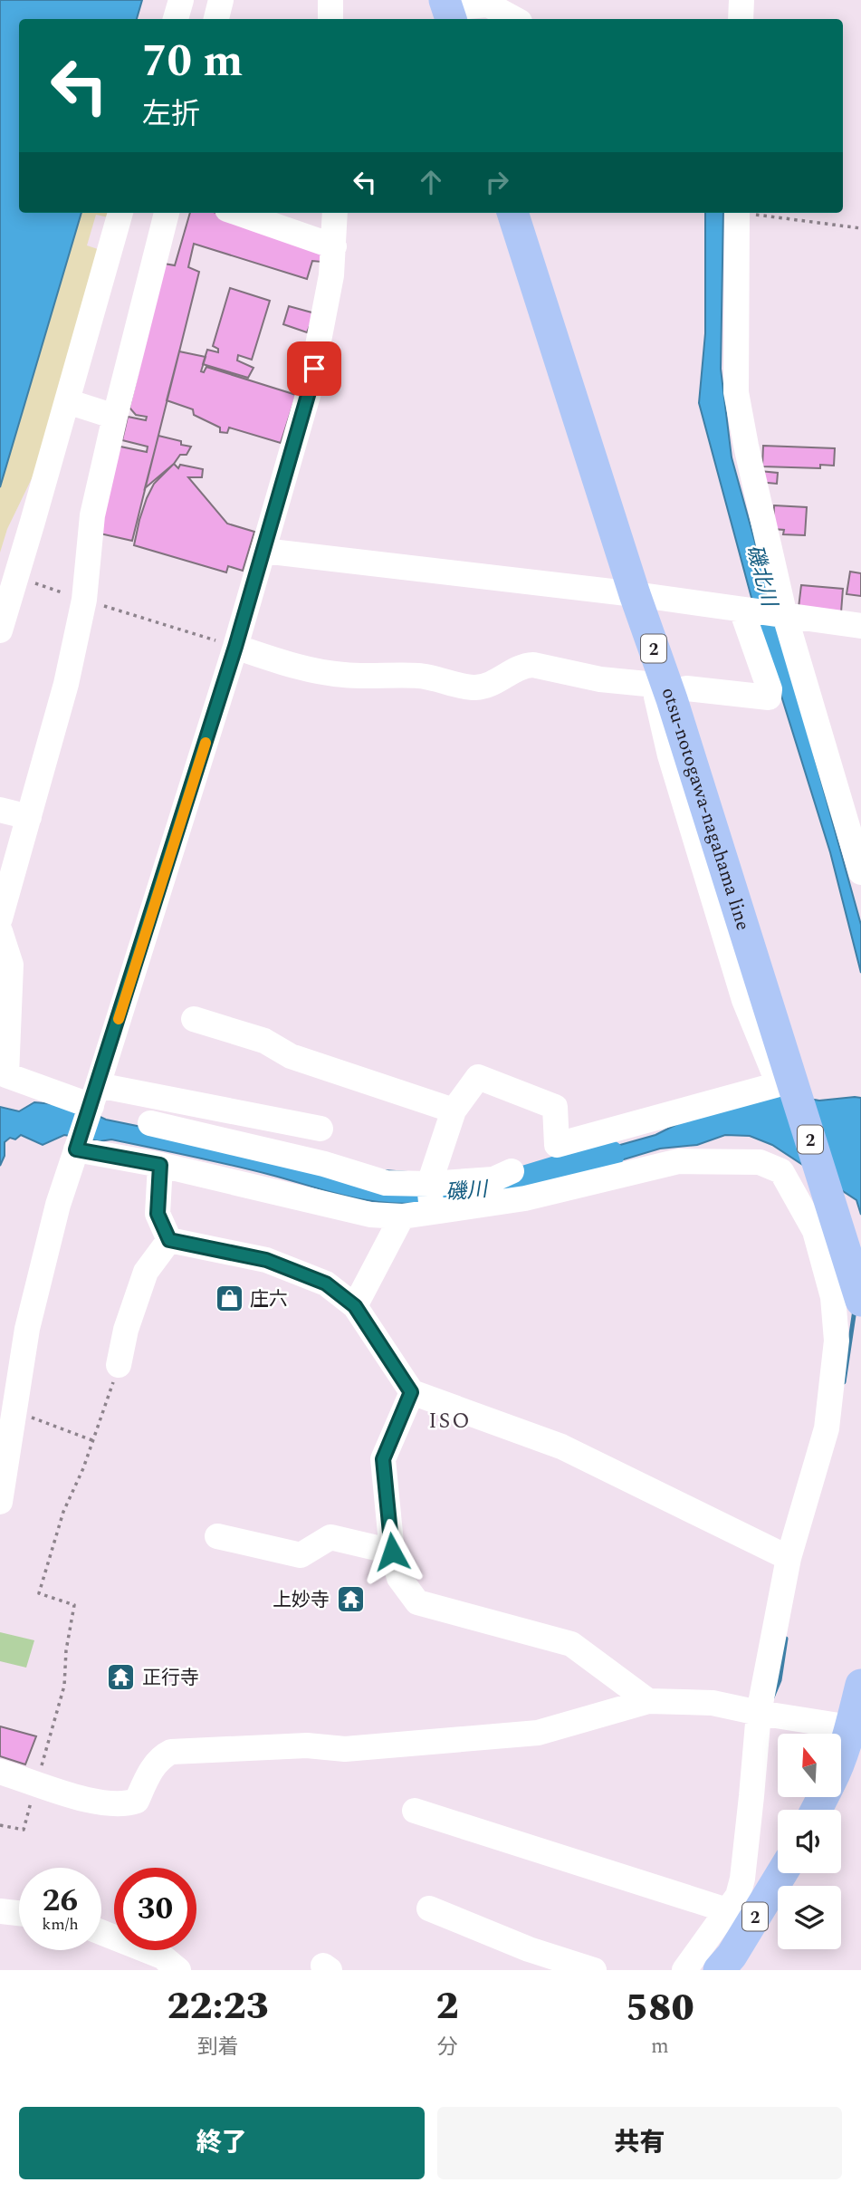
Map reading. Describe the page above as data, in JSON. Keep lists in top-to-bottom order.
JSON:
{
  "streets": {
    "main road": ["2", "otsu-notogawa-nagahama line"]
  },
  "districts": ["ISO"],
  "water": ["磯北川", "磯川"],
  "places": {
    "shop": ["庄六"],
    "temple": ["上妙寺", "正行寺"]
  },
  "north": "top",
  "page": {
    "turn": ["70 m", "左折"],
    "speed": "26 km/h",
    "limit": "30",
    "eta": [
      "22:23",
      "到着",
      "2",
      "分",
      "580",
      "m"
    ],
    "buttons": ["終了", "共有"]
  }
}
